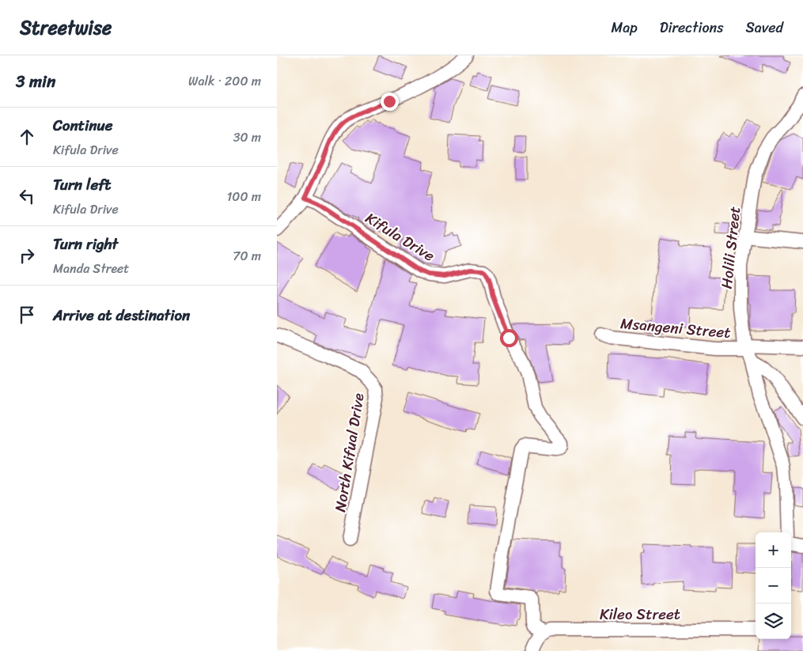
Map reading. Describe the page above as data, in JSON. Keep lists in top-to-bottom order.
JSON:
{
  "streets": {
    "street": [
      "Kifula Drive",
      "Holili Street",
      "Msangeni Street",
      "North Kifual Drive",
      "Kileo Street"
    ]
  },
  "crossings": [
    ["Kifula Drive", "Kileo Street"],
    ["Holili Street", "Msangeni Street"]
  ],
  "page": {
    "header": "Streetwise",
    "nav": ["Map", "Directions", "Saved"],
    "heading": ["3 min", "Walk · 200 m"],
    "list": [
      ["Continue", "Kifula Drive", "30 m"],
      ["Turn left", "Kifula Drive", "100 m"],
      ["Turn right", "Manda Street", "70 m"],
      "Arrive at destination"
    ],
    "map_buttons": ["+", "−"]
  }
}
